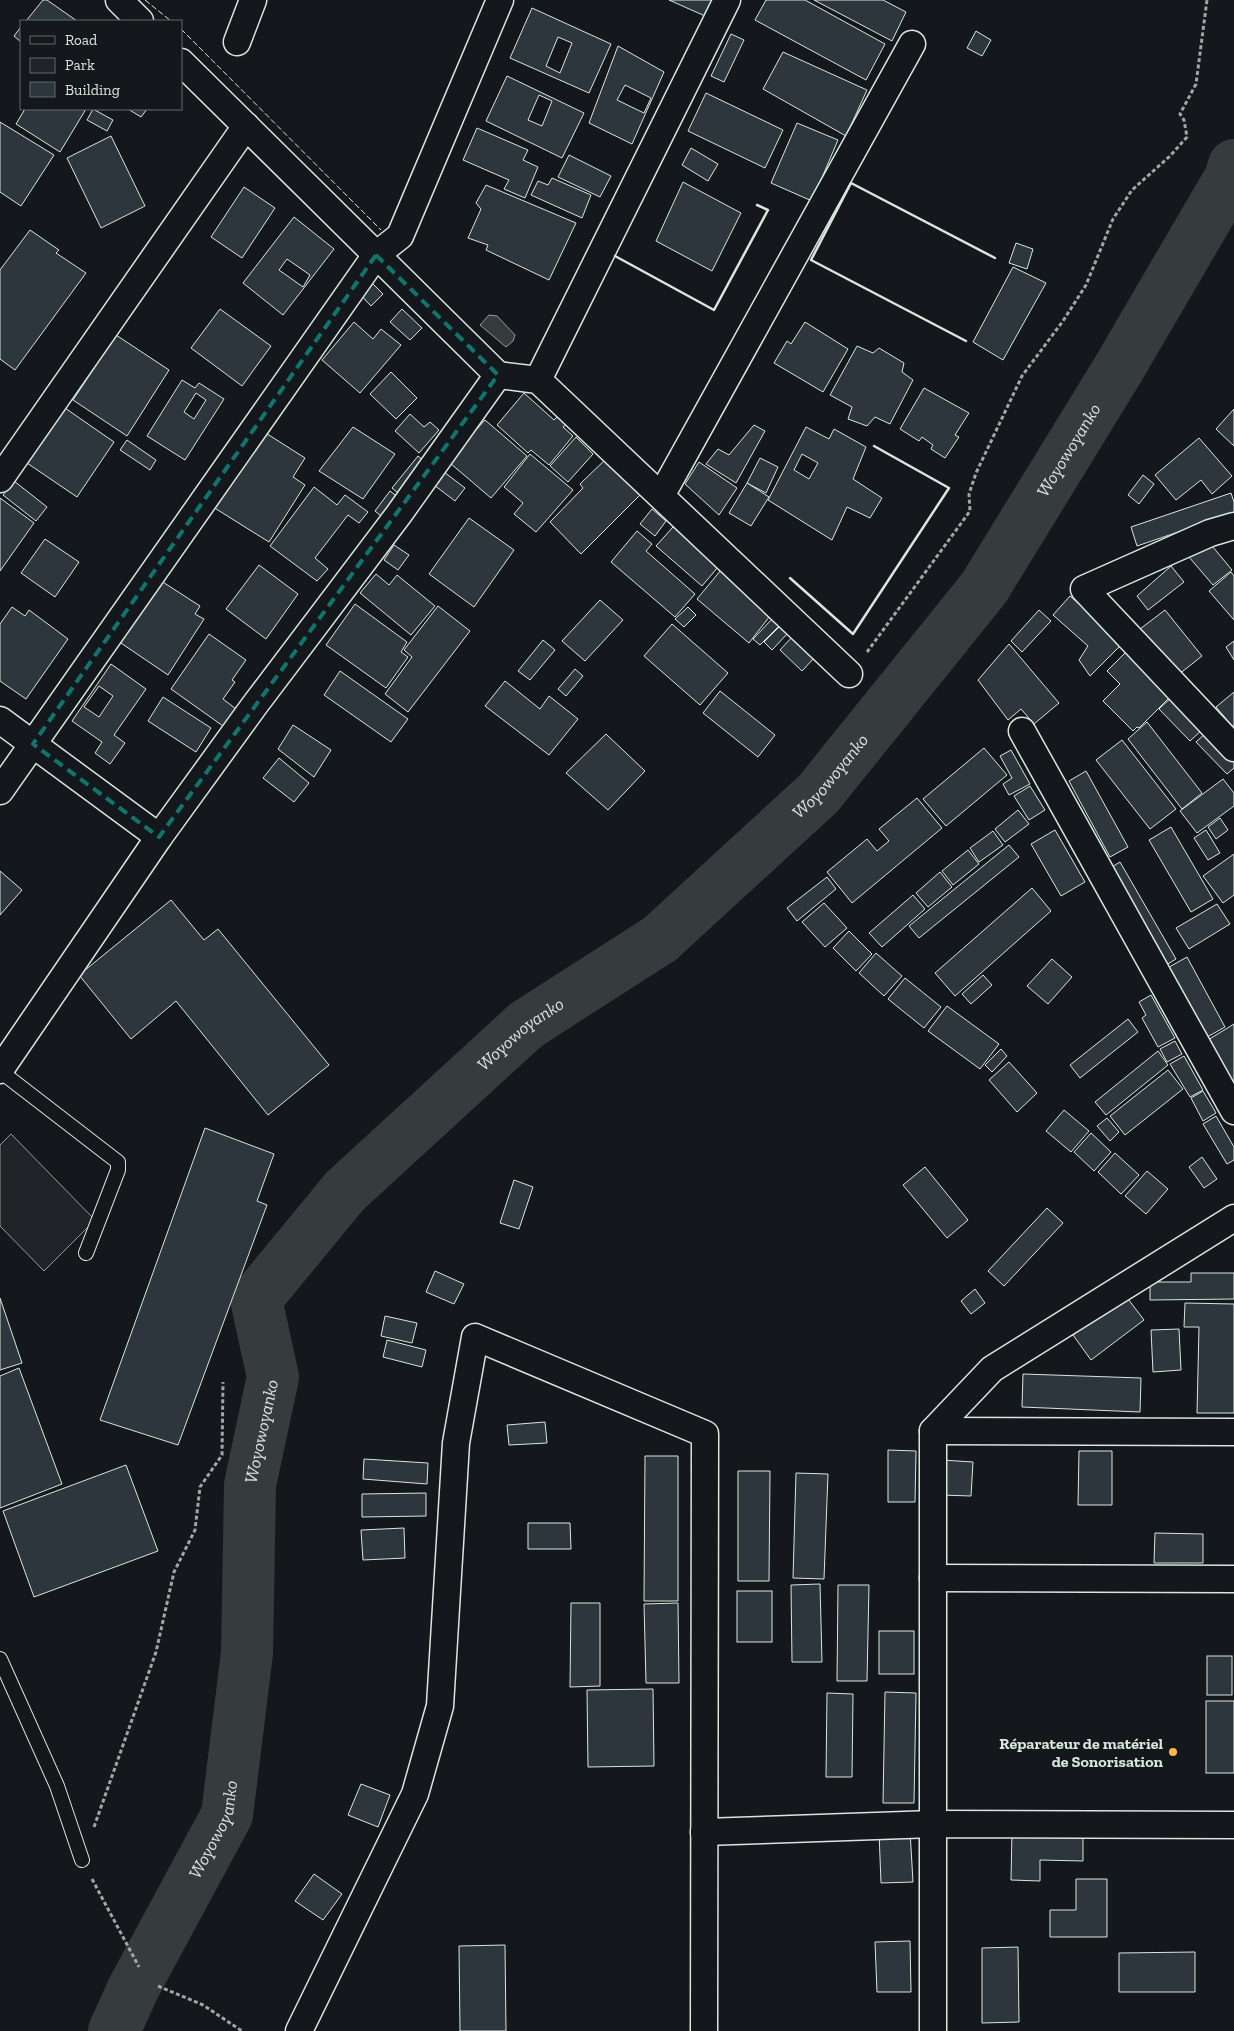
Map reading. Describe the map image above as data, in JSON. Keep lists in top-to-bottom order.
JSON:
{
  "water": ["Woyowoyanko"],
  "places": ["Réparateur de matériel de Sonorisation"],
  "legend": ["Road", "Park", "Building"]
}
